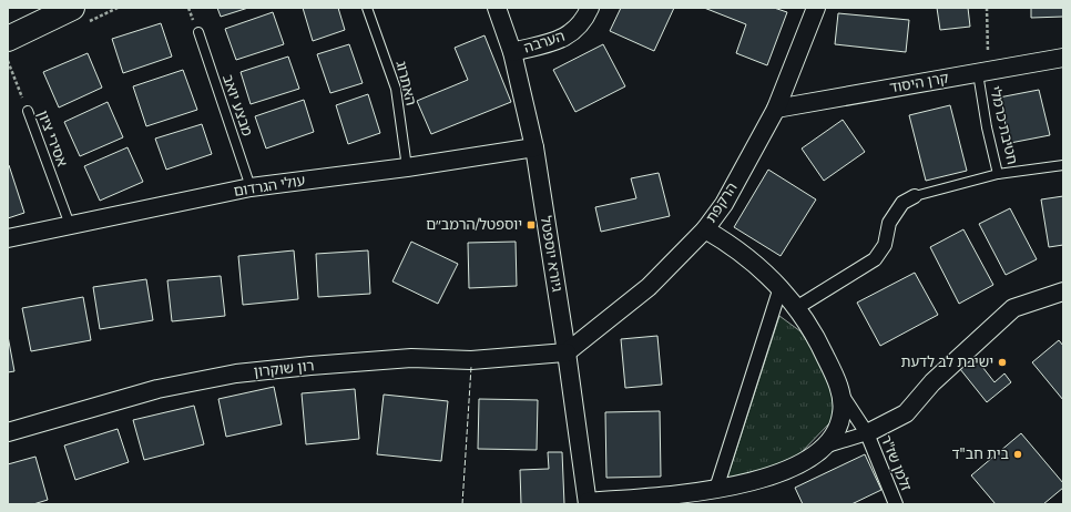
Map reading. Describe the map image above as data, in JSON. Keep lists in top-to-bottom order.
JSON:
{
  "streets": {
    "street": [
      "הערבה",
      "קרן היסוד",
      "עולי הגרדום",
      "הרקפת",
      "גיורא יוספטל",
      "רון שוקרון",
      "זלמן שז\"ר"
    ],
    "lane": [
      "האתרוג",
      "מבצע יואב",
      "חטיבת כרמלי",
      "אסירי ציון"
    ]
  },
  "crossings": [
    ["הערבה", "גיורא יוספטל"],
    ["האתרוג", "עולי הגרדום"],
    ["קרן היסוד", "חטיבת כרמלי"],
    ["קרן היסוד", "הרקפת"],
    ["מבצע יואב", "עולי הגרדום"],
    ["אסירי ציון", "עולי הגרדום"],
    ["עולי הגרדום", "גיורא יוספטל"],
    ["הרקפת", "גיורא יוספטל"],
    ["הרקפת", "רון שוקרון"],
    ["גיורא יוספטל", "רון שוקרון"]
  ],
  "places": {
    "transit": ["יוספטל/הרמב״ם"],
    "other": ["ישיבת לב לדעת", "בית חב\"ד"]
  }
}
